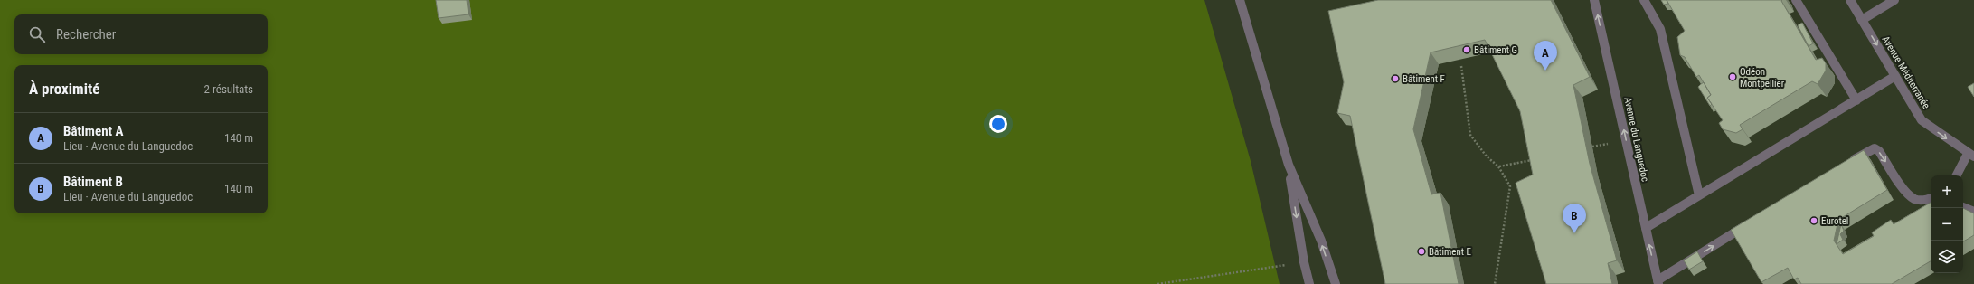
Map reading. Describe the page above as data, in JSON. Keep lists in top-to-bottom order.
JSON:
{
  "streets": {
    "street": ["Avenue Méditerranée", "Avenue du Languedoc"]
  },
  "places": [
    "Bâtiment G",
    "Odéon Montpellier",
    "Bâtiment F",
    "Eurotel",
    "Bâtiment E"
  ],
  "page": {
    "search": "Rechercher",
    "pins": ["A", "B"],
    "heading": ["À proximité", "2 résultats"],
    "list": [
      {
        "mark": "A",
        "name": "Bâtiment A",
        "note": "Lieu · Avenue du Languedoc",
        "value": "140 m"
      },
      {
        "mark": "B",
        "name": "Bâtiment B",
        "note": "Lieu · Avenue du Languedoc",
        "value": "140 m"
      }
    ],
    "map_buttons": ["+", "−"]
  }
}
